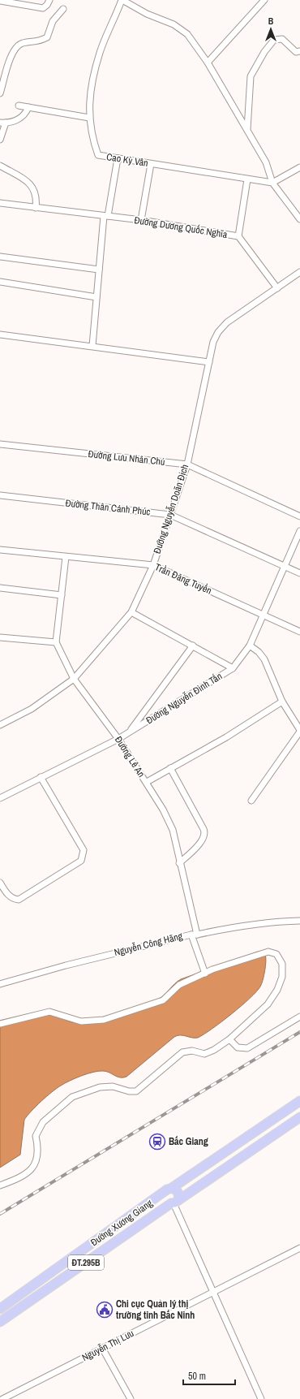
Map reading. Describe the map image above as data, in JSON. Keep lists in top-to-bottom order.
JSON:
{
  "streets": {
    "main road": ["Đường Xương Giang", "ĐT.295B"],
    "street": [
      "Cao Kỳ Vân",
      "Đường Dương Quốc Nghĩa",
      "Đường Lưu Nhân Chú",
      "Đường Thân Cảnh Phúc",
      "Đường Nguyễn Doãn Địch",
      "Trần Đăng Tuyển",
      "Đường Nguyễn Đình Tấn",
      "Đường Lê An",
      "Nguyễn Công Hãng",
      "Nguyễn Thị Lưu"
    ]
  },
  "crossings": [
    ["Đường Dương Quốc Nghĩa", "Đường Nguyễn Doãn Địch"],
    ["Đường Lưu Nhân Chú", "Đường Nguyễn Doãn Địch"],
    ["Đường Thân Cảnh Phúc", "Đường Nguyễn Doãn Địch"],
    ["Đường Thân Cảnh Phúc", "Đường Nguyễn Đình Tấn"],
    ["Đường Nguyễn Doãn Địch", "Trần Đăng Tuyển"],
    ["Đường Nguyễn Doãn Địch", "Đường Lê An"],
    ["Trần Đăng Tuyển", "Đường Nguyễn Đình Tấn"],
    ["Đường Nguyễn Đình Tấn", "Đường Lê An"],
    ["Đường Lê An", "Nguyễn Công Hãng"]
  ],
  "places": {
    "station": ["Bắc Giang"],
    "public building": ["Chi cục Quản lý thị trường tỉnh Bắc Ninh"]
  },
  "scale_bar": "50 m",
  "north": "top"
}
